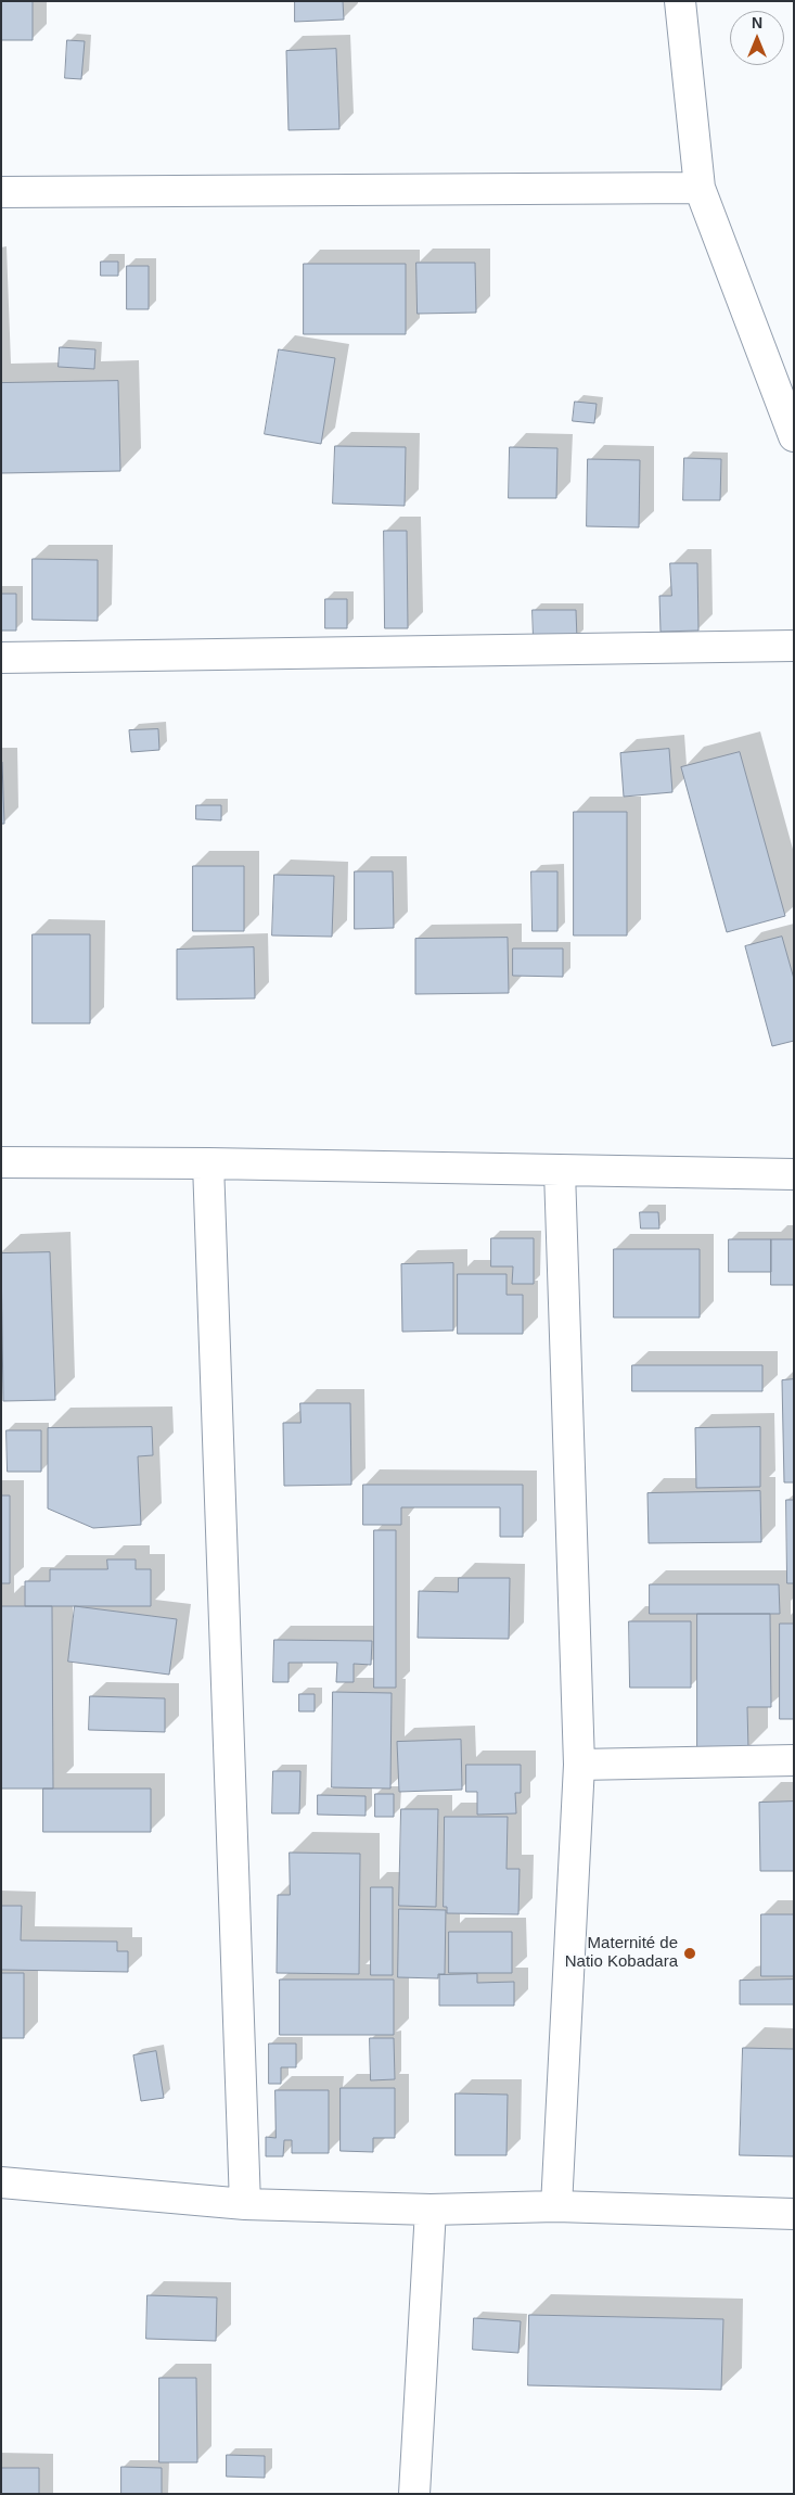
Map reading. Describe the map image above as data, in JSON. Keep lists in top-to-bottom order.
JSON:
{
  "places": ["Maternité de Natio Kobadara"],
  "north": "top"
}
